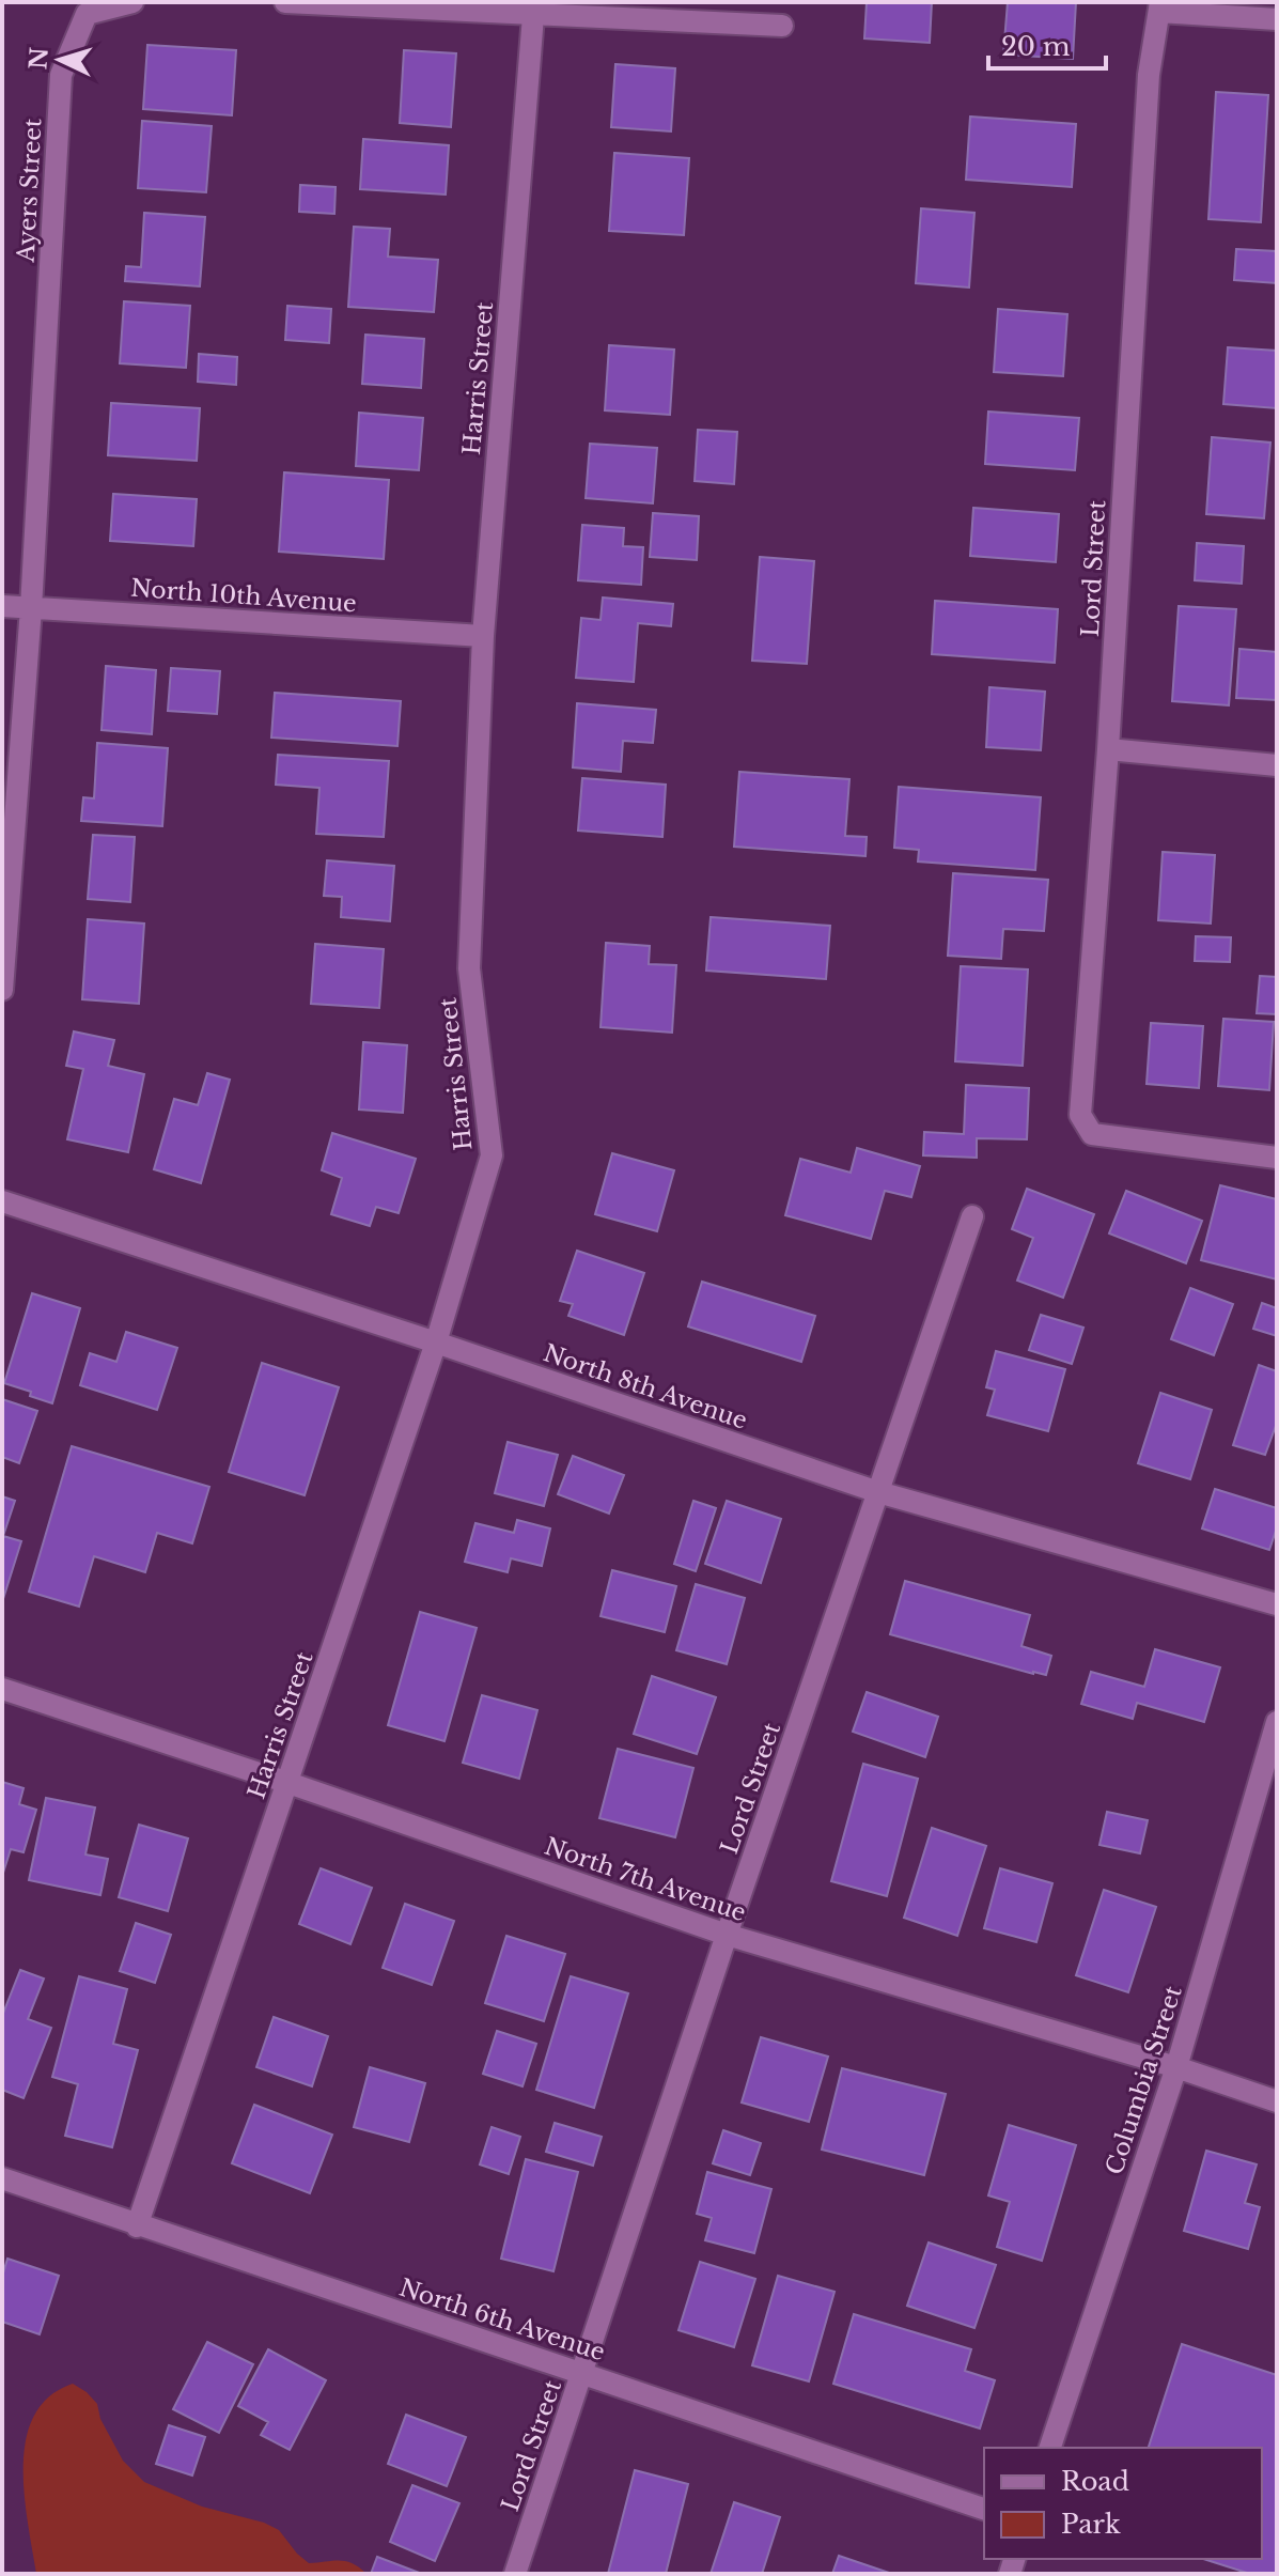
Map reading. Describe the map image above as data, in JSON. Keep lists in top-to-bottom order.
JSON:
{
  "streets": {
    "street": [
      "Ayers Street",
      "Harris Street",
      "Lord Street",
      "North 10th Avenue",
      "North 8th Avenue",
      "North 7th Avenue",
      "Columbia Street",
      "North 6th Avenue"
    ]
  },
  "crossings": [
    ["Ayers Street", "North 10th Avenue"],
    ["Harris Street", "North 10th Avenue"],
    ["Harris Street", "North 8th Avenue"],
    ["Harris Street", "North 7th Avenue"],
    ["Harris Street", "North 6th Avenue"],
    ["Lord Street", "North 8th Avenue"],
    ["Lord Street", "North 7th Avenue"],
    ["Lord Street", "North 6th Avenue"],
    ["North 7th Avenue", "Columbia Street"]
  ],
  "legend": ["Road", "Park"],
  "scale_bar": "20 m",
  "north": "left"
}
